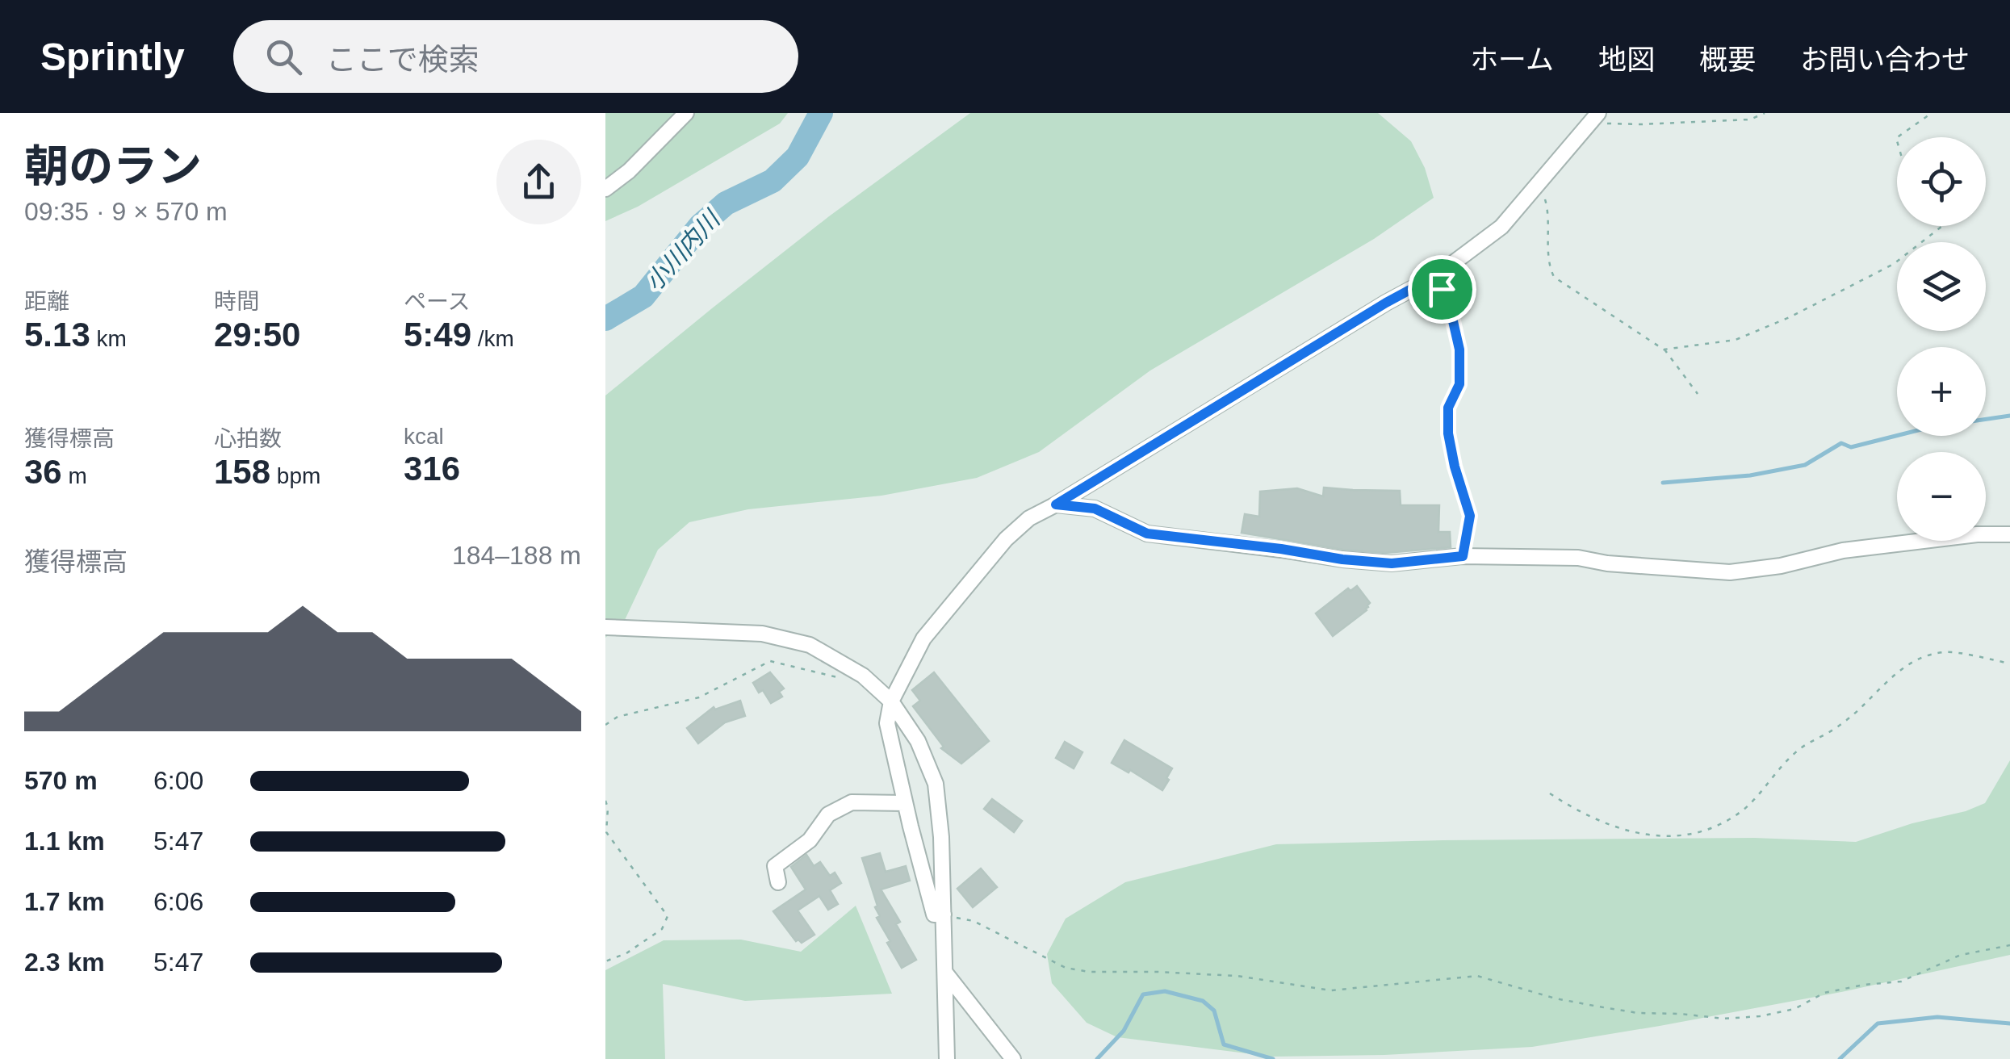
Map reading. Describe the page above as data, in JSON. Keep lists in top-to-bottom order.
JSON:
{
  "water": ["小川内川"],
  "page": {
    "header": "Sprintly",
    "search": "ここで検索",
    "nav": [
      "ホーム",
      "地図",
      "概要",
      "お問い合わせ"
    ],
    "heading": ["朝のラン", "09:35 · 9 × 570 m"],
    "map_buttons": ["+", "−"],
    "stats": [
      ["距離", "5.13 km"],
      ["時間", "29:50"],
      ["ペース", "5:49 /km"],
      ["獲得標高", "36 m"],
      ["心拍数", "158 bpm"],
      ["kcal", "316"]
    ],
    "chart": ["獲得標高", "184–188 m"],
    "list": [
      {
        "name": "570 m",
        "note": "6:00"
      },
      {
        "name": "1.1 km",
        "note": "5:47"
      },
      {
        "name": "1.7 km",
        "note": "6:06"
      },
      {
        "name": "2.3 km",
        "note": "5:47"
      }
    ]
  }
}
